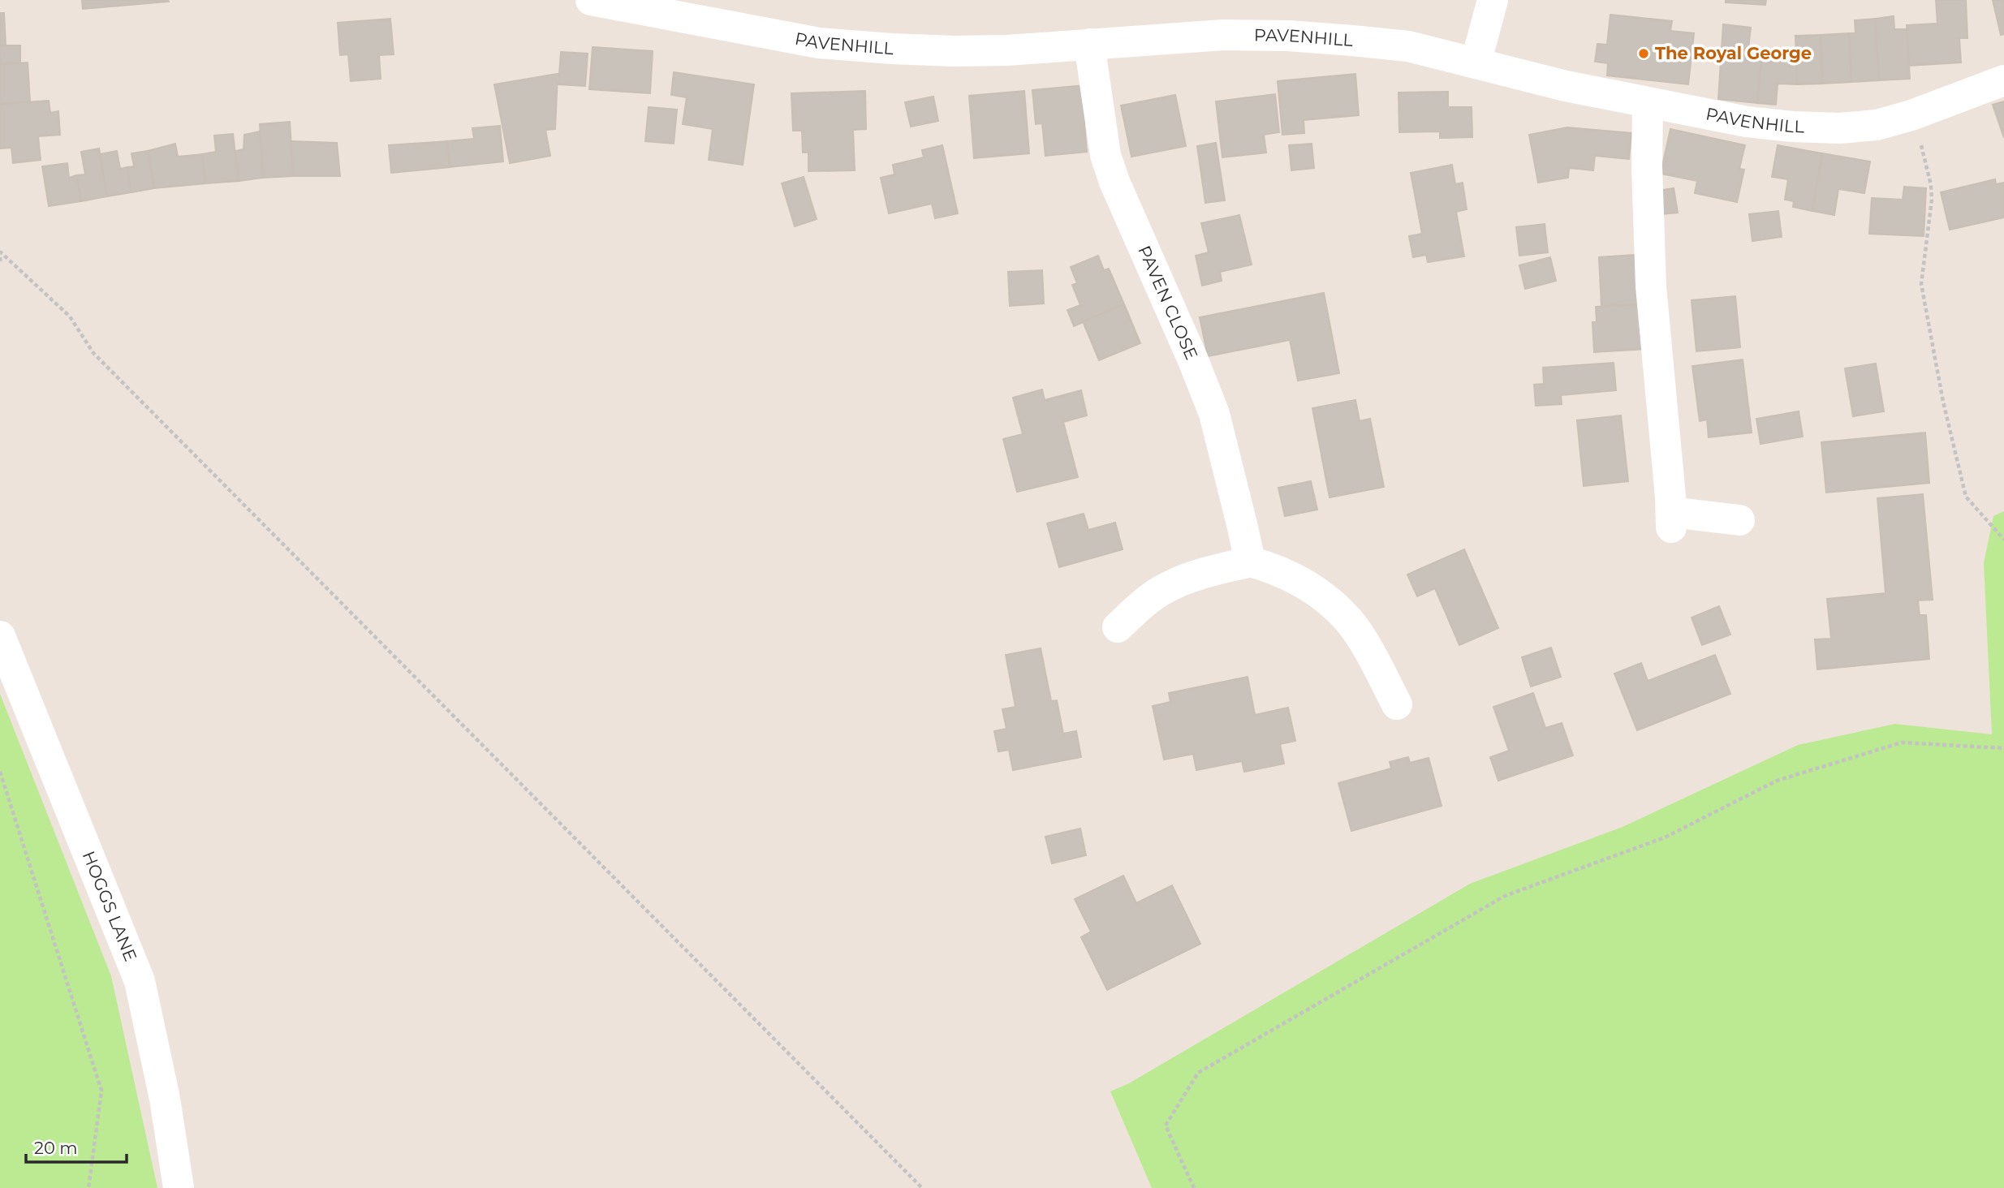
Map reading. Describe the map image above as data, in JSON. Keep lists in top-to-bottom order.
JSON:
{
  "streets": {
    "street": ["PAVENHILL", "PAVEN CLOSE", "HOGGS LANE"]
  },
  "crossings": [
    ["PAVENHILL", "PAVEN CLOSE"]
  ],
  "places": ["The Royal George"],
  "scale_bar": "20 m"
}
